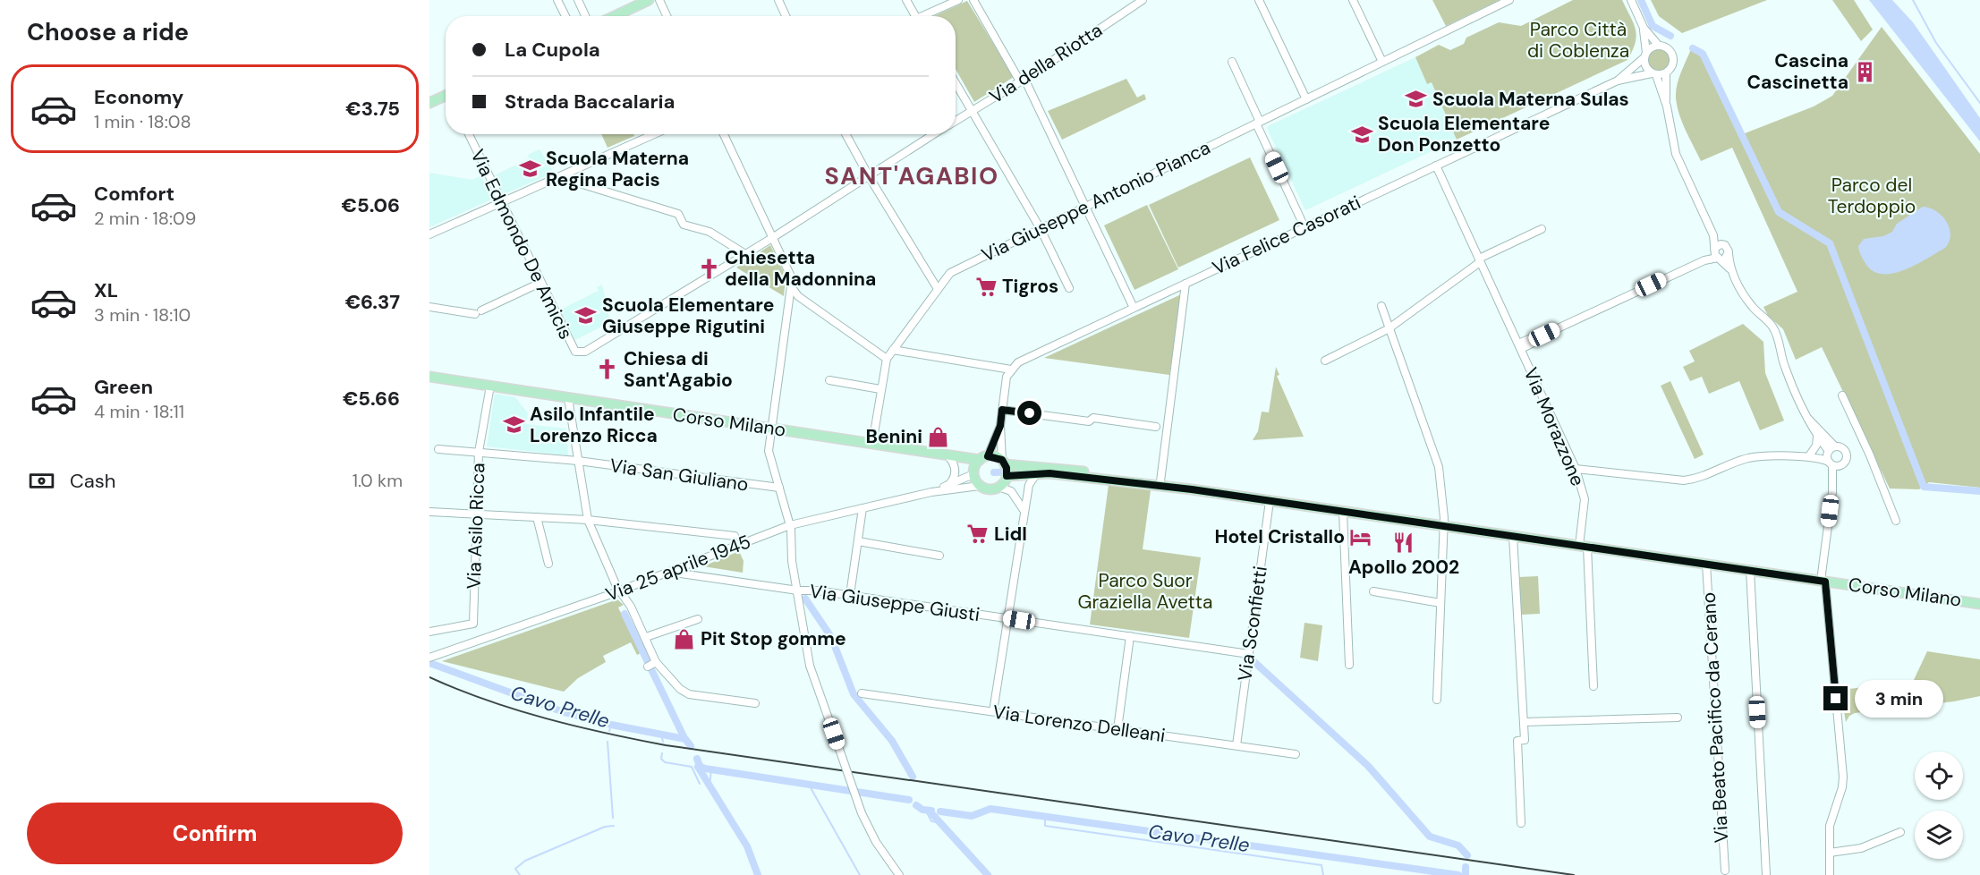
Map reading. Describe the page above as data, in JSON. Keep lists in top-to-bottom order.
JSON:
{
  "streets": {
    "main road": ["Corso Milano"],
    "street": [
      "Via della Riotta",
      "Via Giuseppe Antonio Pianca",
      "Via Felice Casorati",
      "Via Edmondo De Amicis",
      "Via Morazzone",
      "Via San Giuliano",
      "Via Asilo Ricca",
      "Via 25 aprile 1945",
      "Via Giuseppe Giusti",
      "Via Sconfietti",
      "Via Beato Pacifico da Cerano",
      "Via Lorenzo Delleani"
    ]
  },
  "crossings": [
    ["Via Felice Casorati", "Via Morazzone"],
    ["Corso Milano", "Via Morazzone"],
    ["Corso Milano", "Via Asilo Ricca"],
    ["Corso Milano", "Via Sconfietti"],
    ["Corso Milano", "Via Beato Pacifico da Cerano"],
    ["Via San Giuliano", "Via Asilo Ricca"],
    ["Via 25 aprile 1945", "Via Giuseppe Giusti"],
    ["Via Giuseppe Giusti", "Via Sconfietti"],
    ["Via Sconfietti", "Via Lorenzo Delleani"]
  ],
  "districts": ["SANT'AGABIO"],
  "water": ["Cavo Prelle"],
  "parks": ["Parco Città di Coblenza", "Parco del Terdoppio", "Parco Suor Graziella Avetta"],
  "places": {
    "building": ["Cascina Cascinetta"],
    "school or university": [
      "Scuola Materna Sulas",
      "Scuola Elementare Don Ponzetto",
      "Scuola Materna Regina Pacis",
      "Scuola Elementare Giuseppe Rigutini",
      "Asilo Infantile Lorenzo Ricca"
    ],
    "church": ["Chiesetta della Madonnina", "Chiesa di Sant'Agabio"],
    "supermarket": ["Tigros", "Lidl"],
    "shop": ["Benini", "Pit Stop gomme"],
    "hotel": ["Hotel Cristallo"],
    "restaurant": ["Apollo 2002"]
  },
  "page": {
    "heading": "Choose a ride",
    "banner": ["La Cupola", "Strada Baccalaria"],
    "list": [
      {
        "name": "Economy",
        "note": "1 min · 18:08",
        "value": "€3.75"
      },
      {
        "name": "Comfort",
        "note": "2 min · 18:09",
        "value": "€5.06"
      },
      {
        "name": "XL",
        "note": "3 min · 18:10",
        "value": "€6.37"
      },
      {
        "name": "Green",
        "note": "4 min · 18:11",
        "value": "€5.66"
      }
    ],
    "pay": ["Cash", "1.0 km"],
    "bubble": "3 min",
    "buttons": "Confirm"
  }
}
